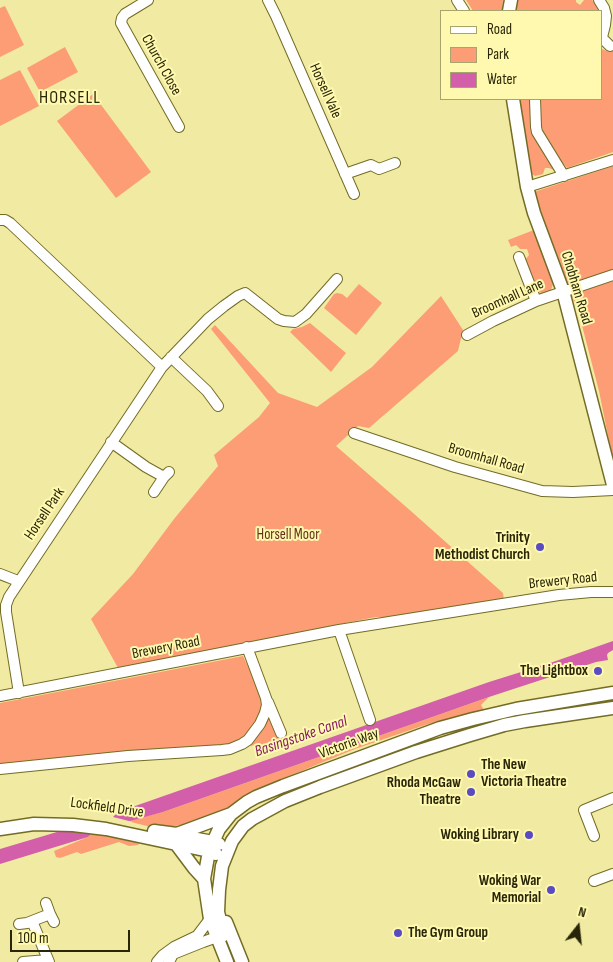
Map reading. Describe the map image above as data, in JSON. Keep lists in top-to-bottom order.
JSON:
{
  "streets": {
    "main road": ["Chobham Road", "Victoria Way", "Lockfield Drive"],
    "street": [
      "Church Close",
      "Horsell Vale",
      "Broomhall Lane",
      "Broomhall Road",
      "Horsell Park",
      "Brewery Road"
    ]
  },
  "crossings": [
    ["Chobham Road", "Broomhall Lane"],
    ["Horsell Park", "Brewery Road"],
    ["Victoria Way", "Lockfield Drive"]
  ],
  "districts": ["HORSELL"],
  "water": ["Basingstoke Canal"],
  "parks": ["Horsell Moor"],
  "places": [
    "Trinity Methodist Church",
    "The Lightbox",
    "The New Victoria Theatre",
    "Rhoda McGaw Theatre",
    "Woking Library",
    "Woking War Memorial",
    "The Gym Group"
  ],
  "legend": ["Road", "Park", "Water"],
  "scale_bar": "100 m",
  "north": "top"
}
